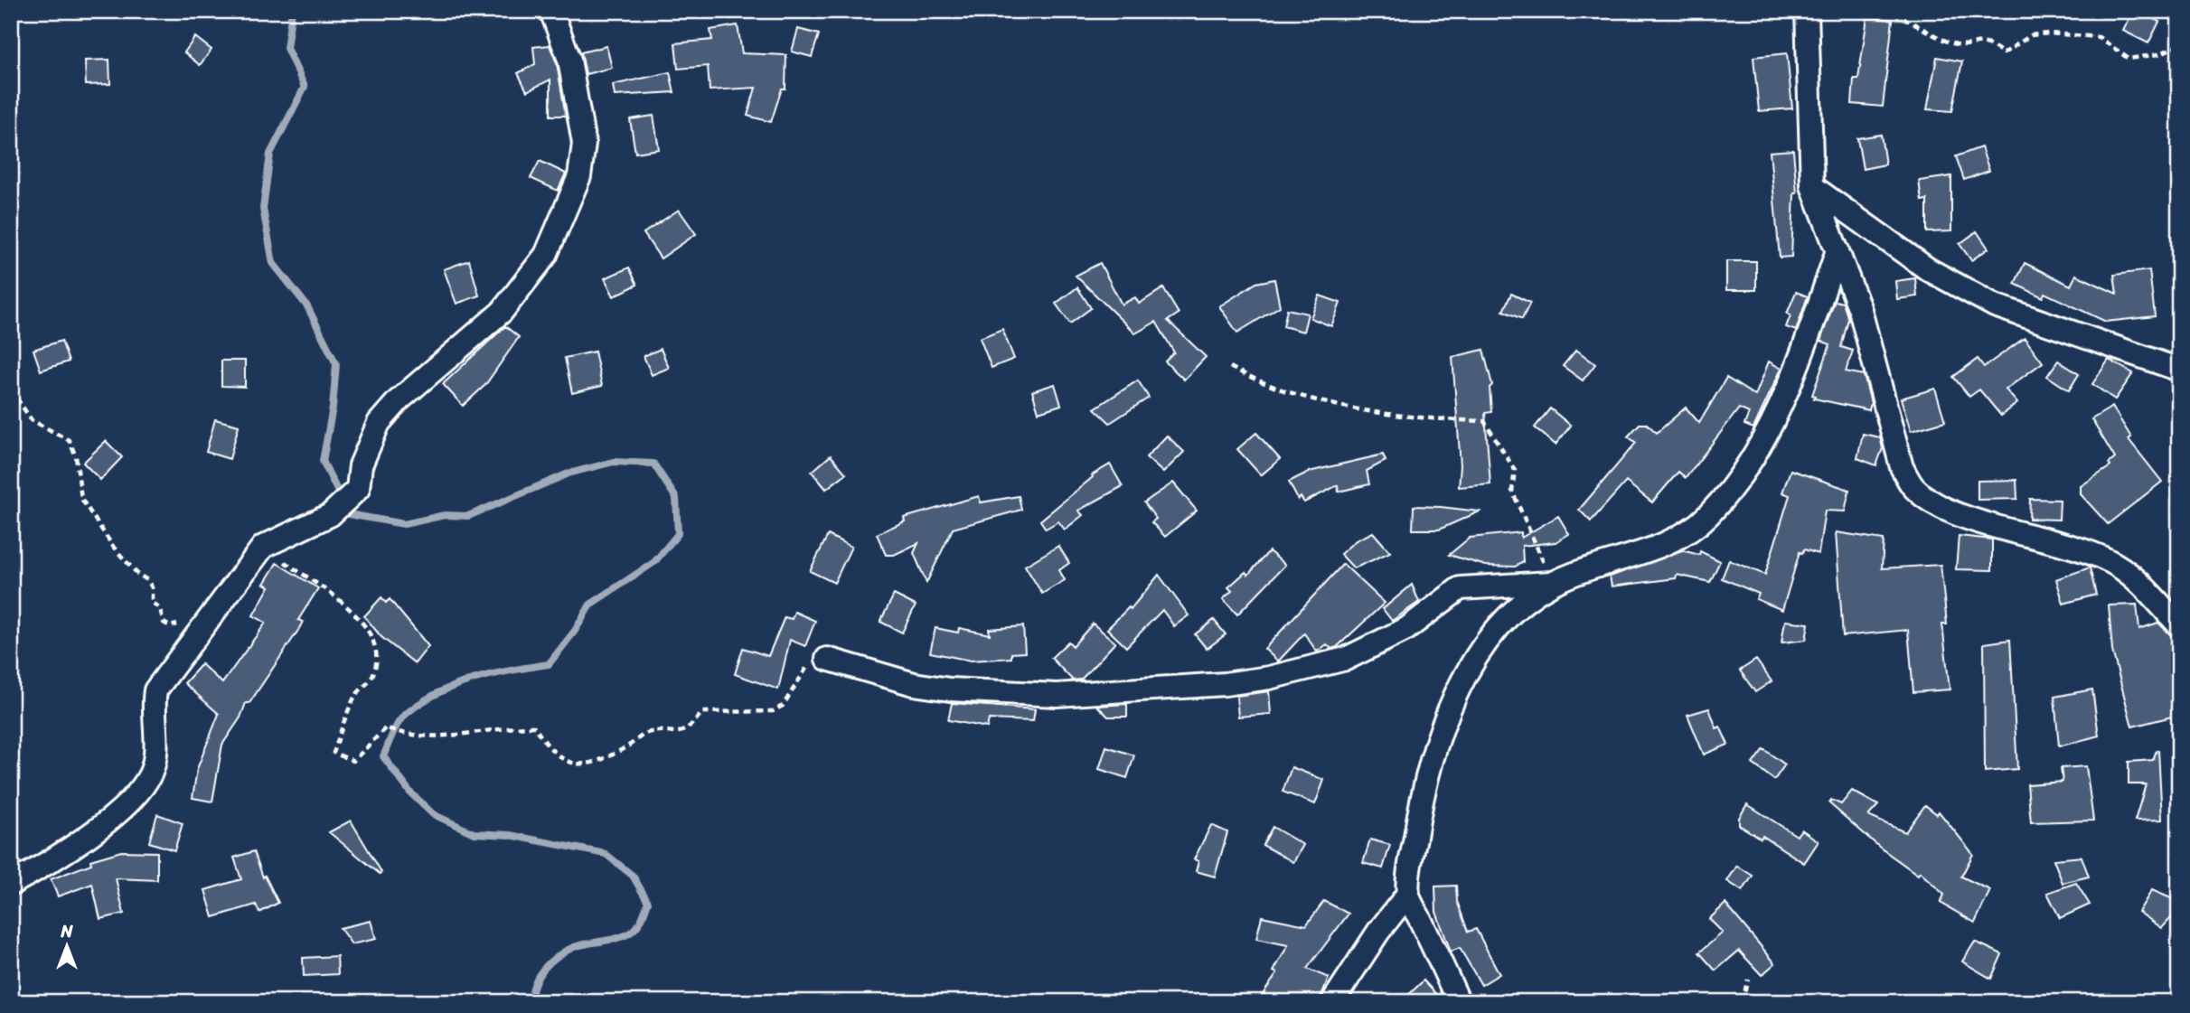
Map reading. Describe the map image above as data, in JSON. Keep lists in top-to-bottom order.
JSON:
{
  "north": "top"
}
